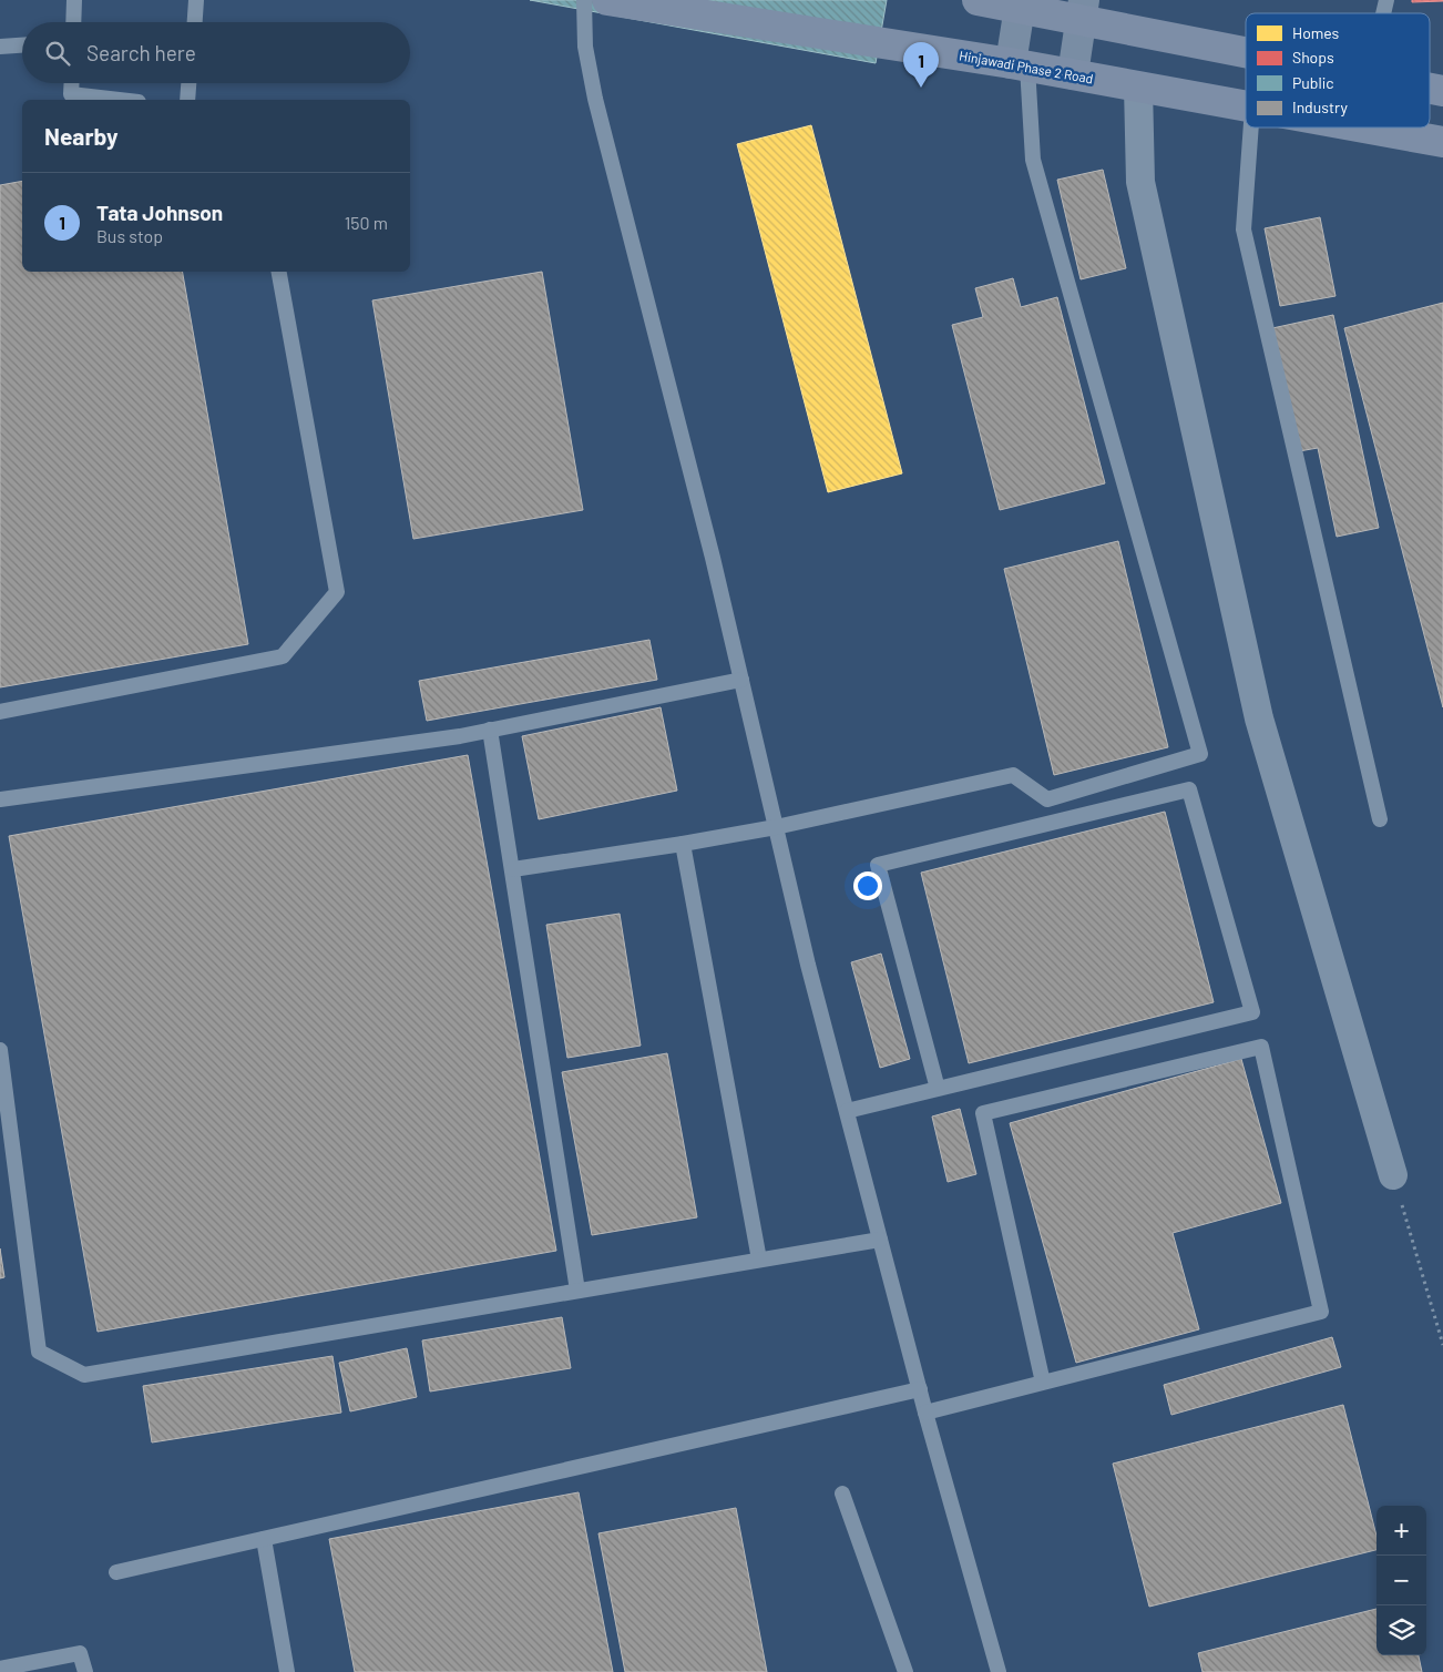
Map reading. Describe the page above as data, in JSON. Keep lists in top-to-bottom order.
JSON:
{
  "streets": {
    "main road": ["Hinjawadi Phase 2 Road"]
  },
  "legend": [
    "Homes",
    "Shops",
    "Public",
    "Industry"
  ],
  "page": {
    "search": "Search here",
    "pins": "1",
    "heading": "Nearby",
    "list": [
      {
        "mark": "1",
        "name": "Tata Johnson",
        "note": "Bus stop",
        "value": "150 m"
      }
    ],
    "map_buttons": ["+", "−"]
  }
}
